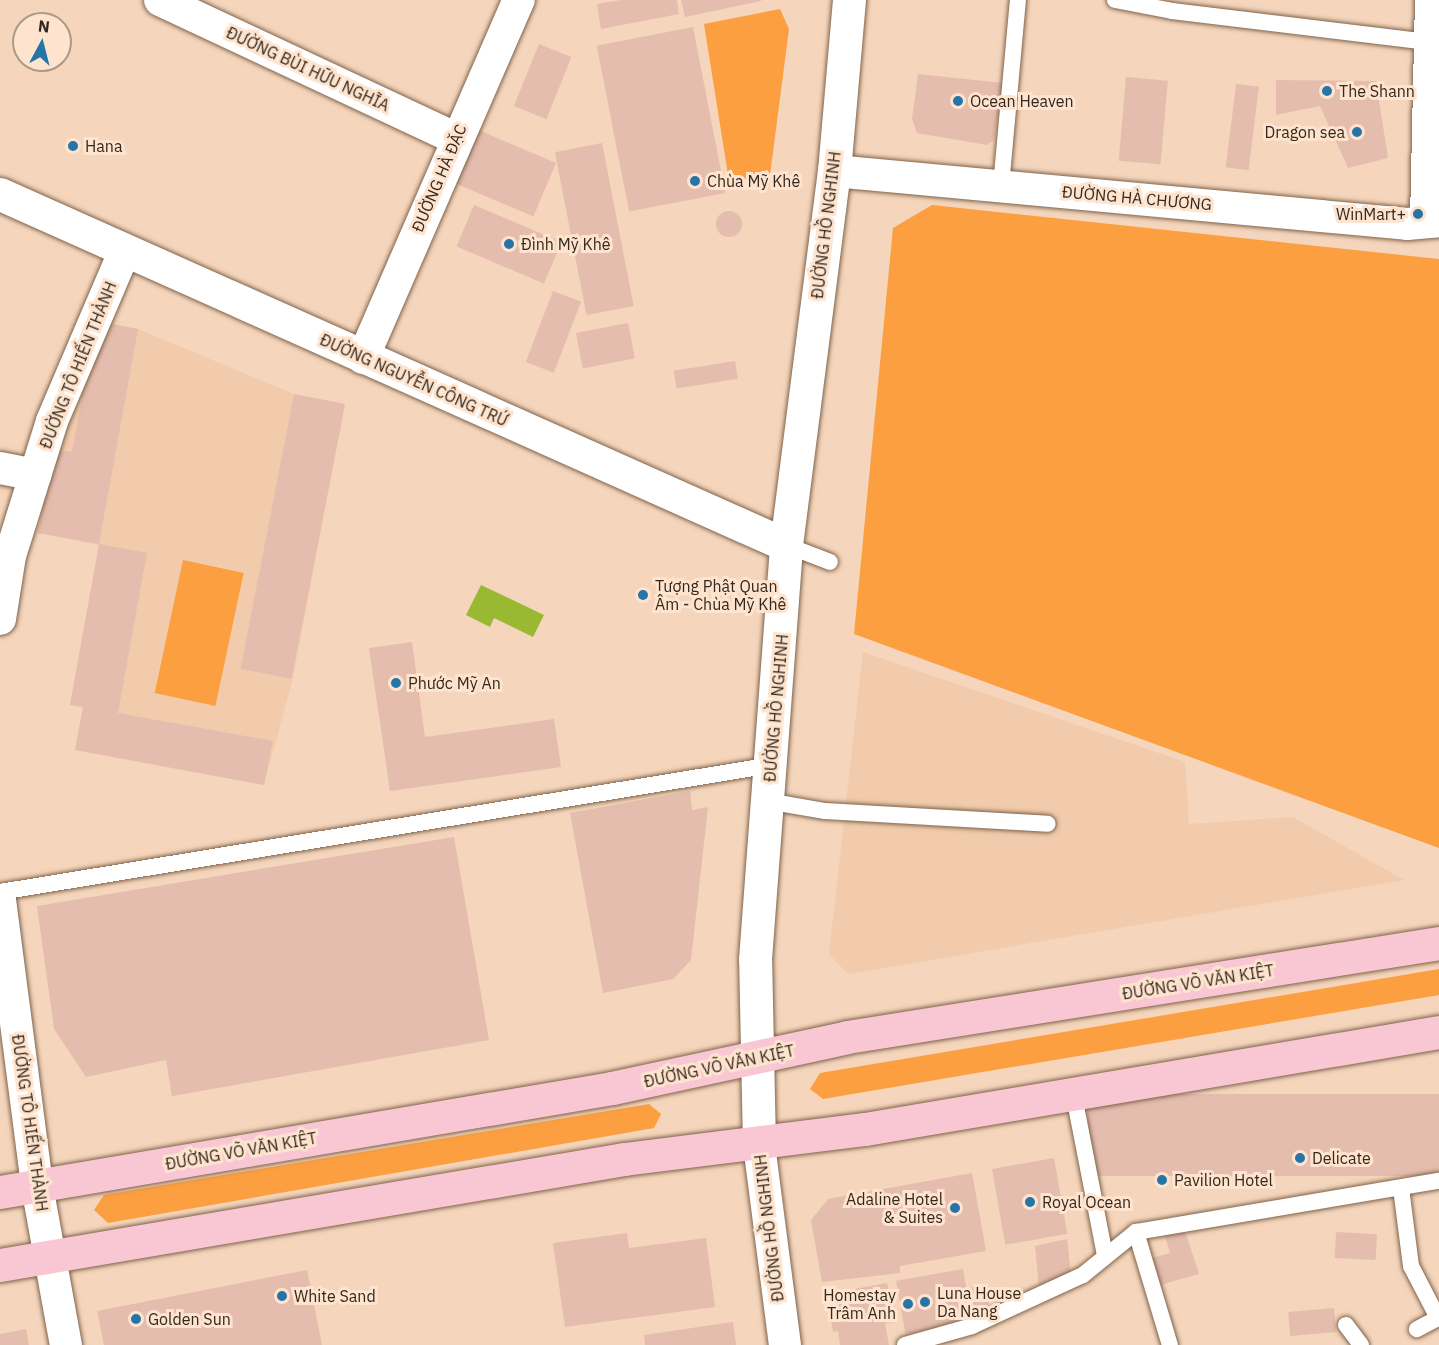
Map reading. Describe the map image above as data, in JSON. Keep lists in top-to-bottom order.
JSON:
{
  "streets": {
    "main road": ["ĐƯỜNG VÕ VĂN KIỆT"],
    "street": [
      "ĐƯỜNG BÙI HỮU NGHĨA",
      "ĐƯỜNG HÀ ĐẶC",
      "ĐƯỜNG HÀ CHƯƠNG",
      "ĐƯỜNG HỒ NGHINH",
      "ĐƯỜNG TÔ HIẾN THÀNH",
      "ĐƯỜNG NGUYỄN CÔNG TRỨ"
    ]
  },
  "crossings": [
    ["ĐƯỜNG BÙI HỮU NGHĨA", "ĐƯỜNG HÀ ĐẶC"],
    ["ĐƯỜNG HÀ ĐẶC", "ĐƯỜNG NGUYỄN CÔNG TRỨ"],
    ["ĐƯỜNG HÀ CHƯƠNG", "ĐƯỜNG HỒ NGHINH"],
    ["ĐƯỜNG HỒ NGHINH", "ĐƯỜNG NGUYỄN CÔNG TRỨ"],
    ["ĐƯỜNG HỒ NGHINH", "ĐƯỜNG VÕ VĂN KIỆT"],
    ["ĐƯỜNG TÔ HIẾN THÀNH", "ĐƯỜNG NGUYỄN CÔNG TRỨ"],
    ["ĐƯỜNG TÔ HIẾN THÀNH", "ĐƯỜNG VÕ VĂN KIỆT"]
  ],
  "places": [
    "The Shann",
    "Ocean Heaven",
    "Dragon sea",
    "Hana",
    "Chùa Mỹ Khê",
    "WinMart+",
    "Đình Mỹ Khê",
    "Tượng Phật Quan Âm - Chùa Mỹ Khê",
    "Phước Mỹ An",
    "Delicate",
    "Pavilion Hotel",
    "Royal Ocean",
    "Adaline Hotel & Suites",
    "White Sand",
    "Luna House Da Nang",
    "Homestay Trâm Anh",
    "Golden Sun"
  ],
  "north": "top"
}
